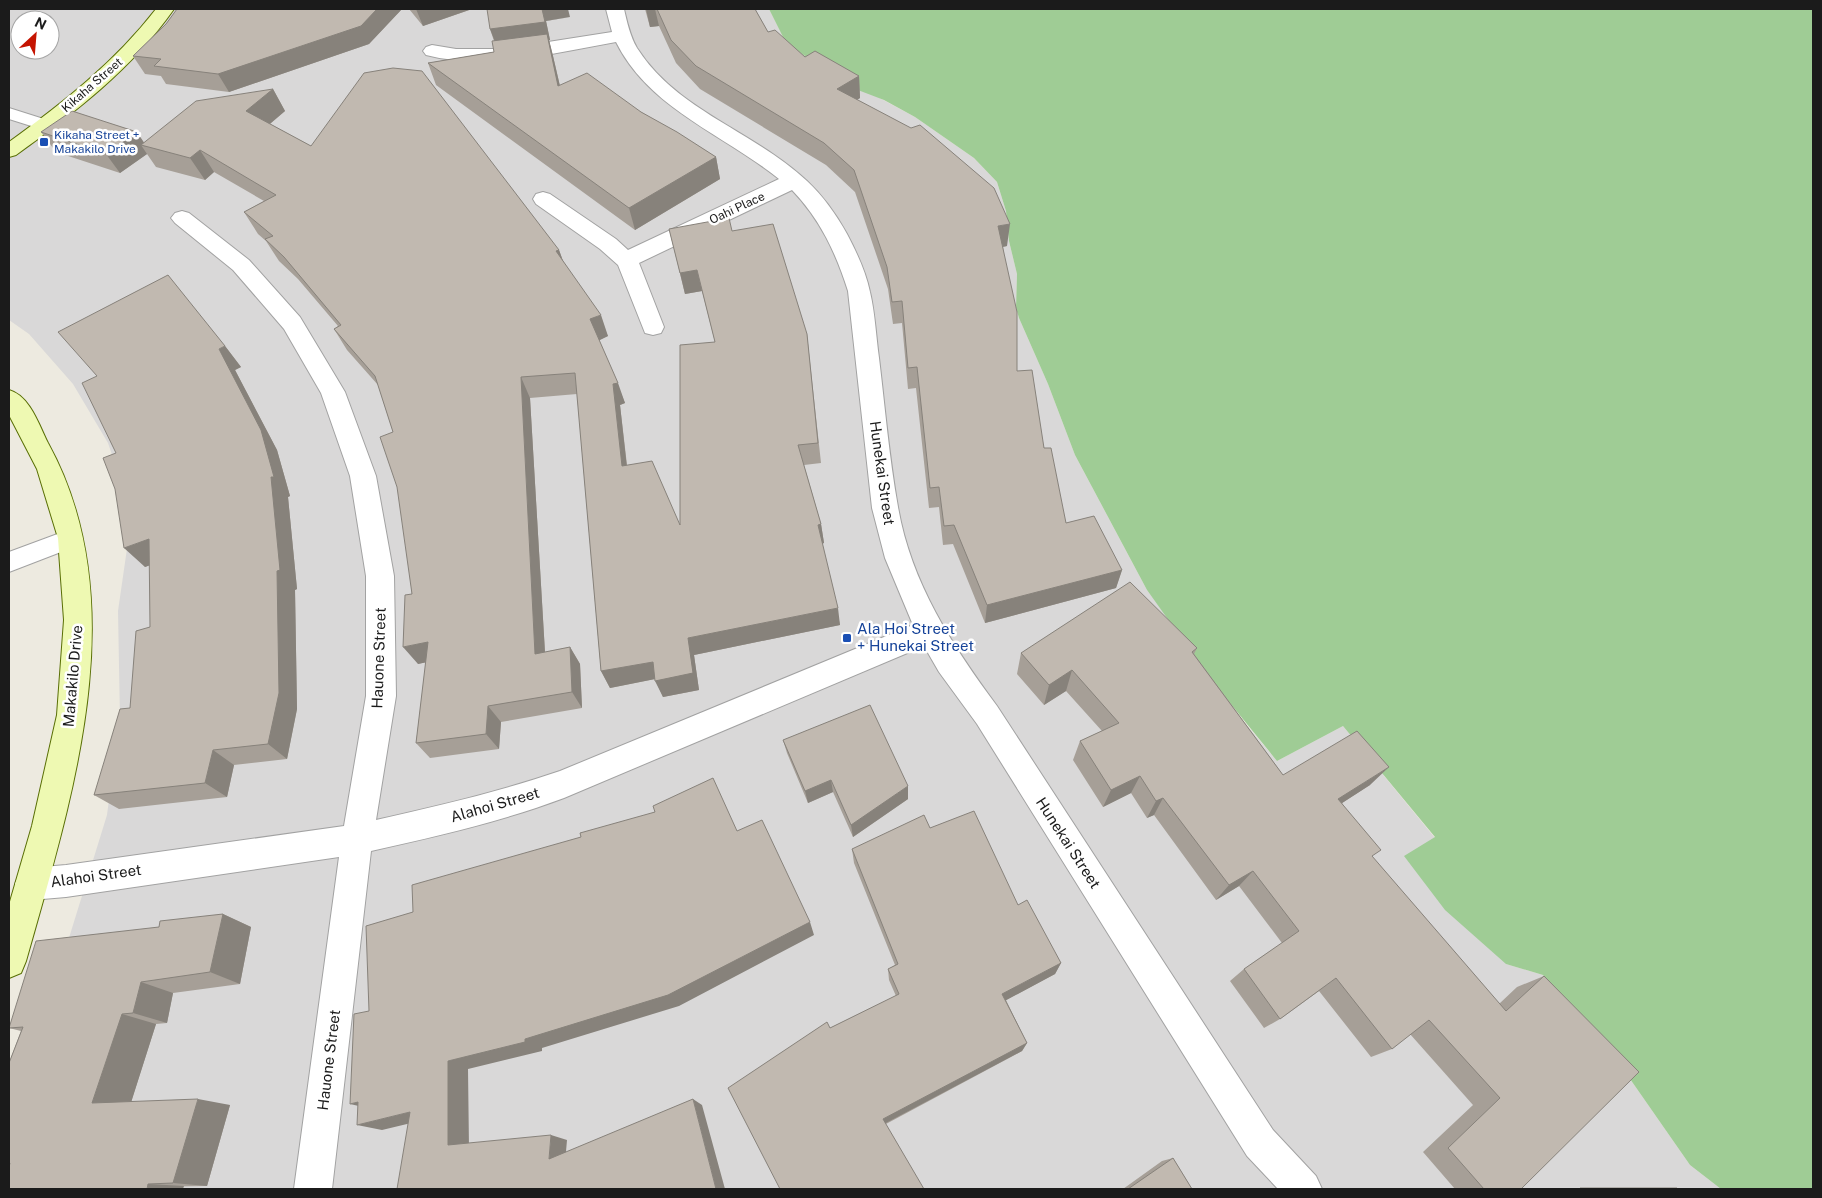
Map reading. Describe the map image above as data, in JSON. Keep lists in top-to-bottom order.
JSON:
{
  "streets": {
    "street": [
      "Kikaha Street",
      "Oahi Place",
      "Hunekai Street",
      "Hauone Street",
      "Makakilo Drive",
      "Alahoi Street"
    ]
  },
  "crossings": [
    ["Oahi Place", "Hunekai Street"],
    ["Hunekai Street", "Alahoi Street"],
    ["Hauone Street", "Alahoi Street"],
    ["Makakilo Drive", "Alahoi Street"]
  ],
  "places": {
    "transit": ["Kikaha Street + Makakilo Drive", "Ala Hoi Street + Hunekai Street"]
  },
  "north": "top right"
}
